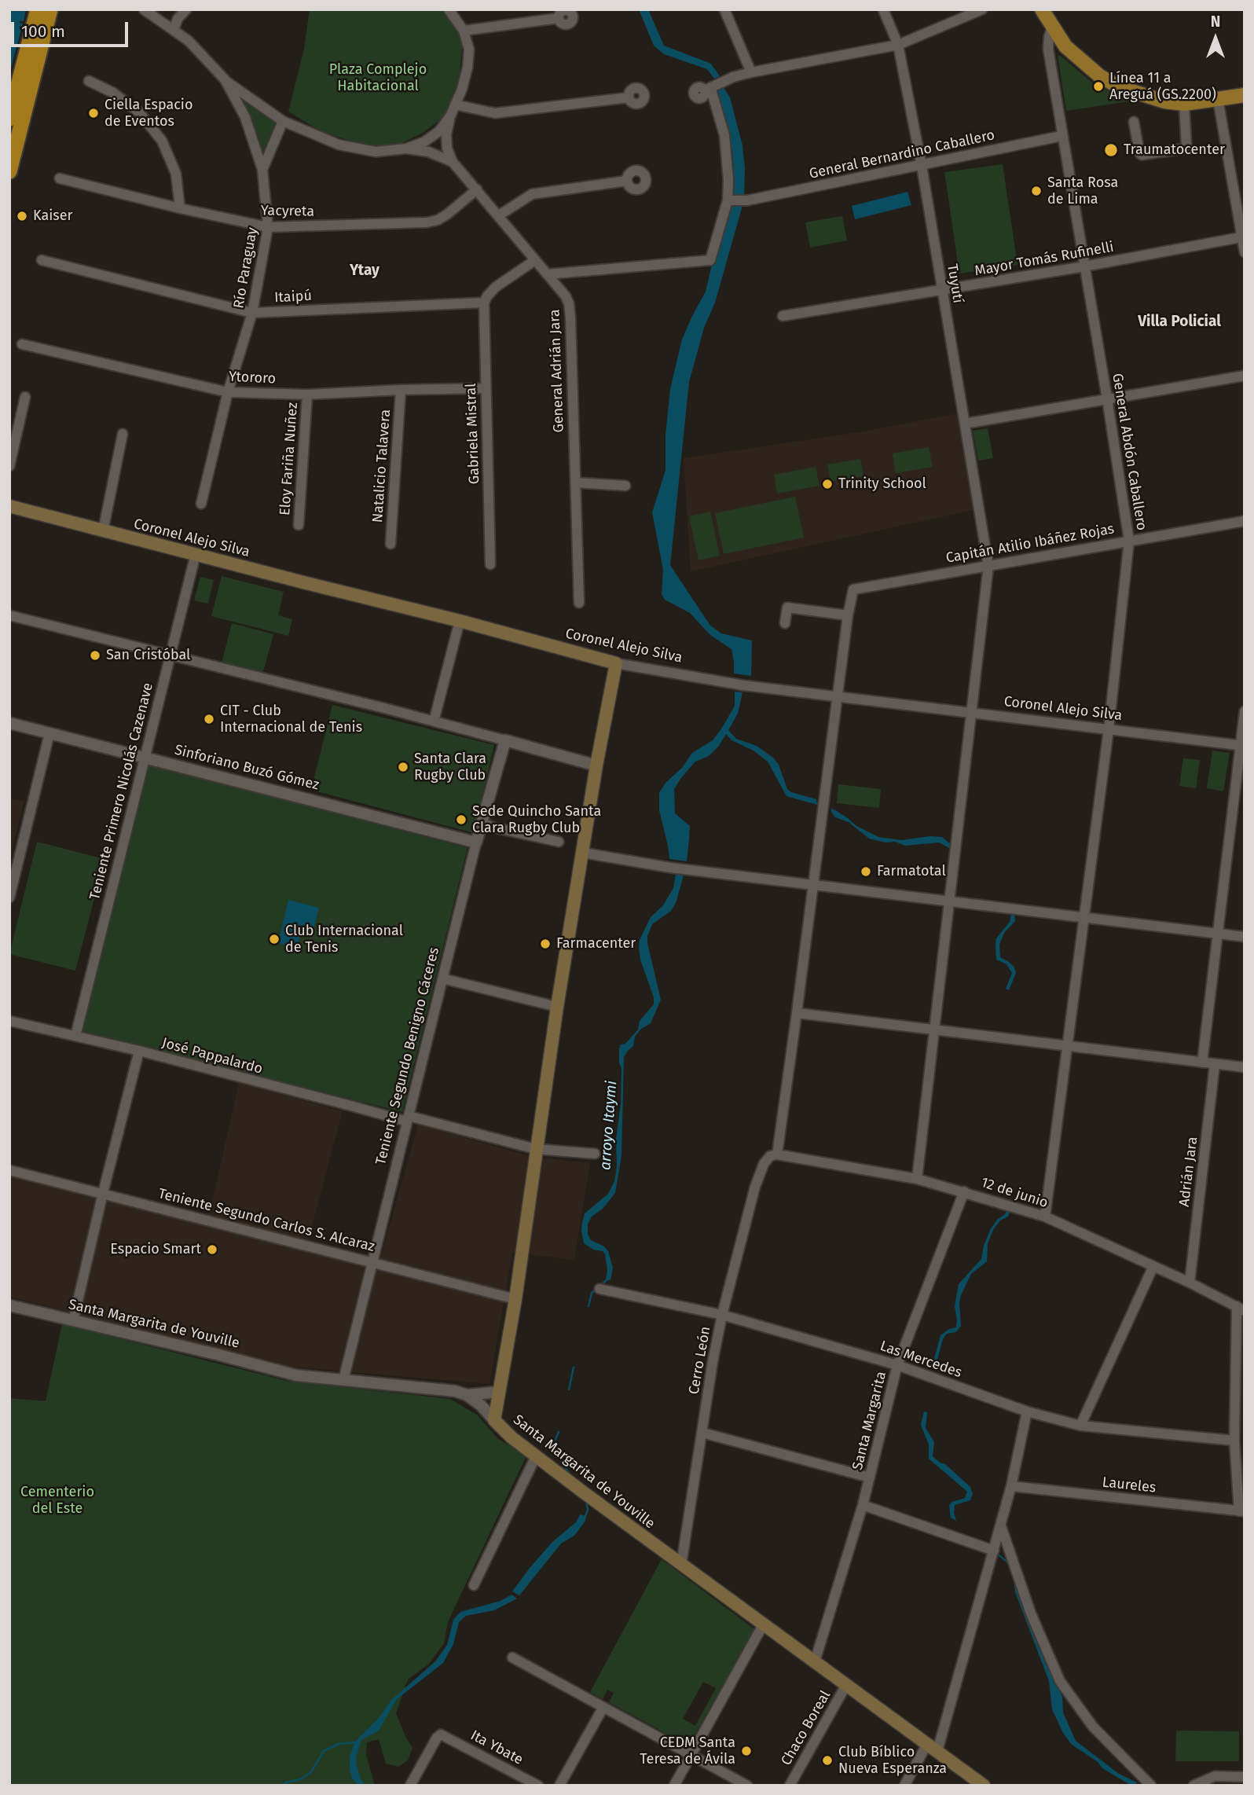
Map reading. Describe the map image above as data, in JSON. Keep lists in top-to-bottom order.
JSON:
{
  "streets": {
    "main road": ["Coronel Alejo Silva", "Santa Margarita de Youville"],
    "street": [
      "General Bernardino Caballero",
      "Yacyreta",
      "Mayor Tomás Rufinelli",
      "Río Paraguay",
      "Tuyutí",
      "Itaipú",
      "General Adrián Jara",
      "Ytororo",
      "Gabriela Mistral",
      "General Abdón Caballero",
      "Eloy Fariña Nuñez",
      "Natalicio Talavera",
      "Capitán Atilio Ibáñez Rojas",
      "Sinforiano Buzó Gómez",
      "Teniente Primero Nicolás Cazenave",
      "José Pappalardo",
      "Teniente Segundo Benigno Cáceres",
      "Adrián Jara",
      "12 de junio",
      "Teniente Segundo Carlos S. Alcaraz",
      "Las Mercedes",
      "Cerro León",
      "Santa Margarita",
      "Laureles",
      "Chaco Boreal",
      "Ita Ybate"
    ]
  },
  "crossings": [
    ["General Bernardino Caballero", "Tuyutí"],
    ["General Bernardino Caballero", "General Abdón Caballero"],
    ["Yacyreta", "Río Paraguay"],
    ["Yacyreta", "General Adrián Jara"],
    ["Mayor Tomás Rufinelli", "Tuyutí"],
    ["Mayor Tomás Rufinelli", "General Abdón Caballero"],
    ["Río Paraguay", "Itaipú"],
    ["Río Paraguay", "Ytororo"],
    ["Tuyutí", "Coronel Alejo Silva"],
    ["Tuyutí", "Capitán Atilio Ibáñez Rojas"],
    ["Tuyutí", "12 de junio"],
    ["Itaipú", "Gabriela Mistral"],
    ["Ytororo", "Gabriela Mistral"],
    ["Ytororo", "Eloy Fariña Nuñez"],
    ["Ytororo", "Natalicio Talavera"],
    ["General Abdón Caballero", "Coronel Alejo Silva"],
    ["General Abdón Caballero", "Capitán Atilio Ibáñez Rojas"],
    ["General Abdón Caballero", "12 de junio"],
    ["Coronel Alejo Silva", "Teniente Primero Nicolás Cazenave"],
    ["Sinforiano Buzó Gómez", "Teniente Primero Nicolás Cazenave"],
    ["Sinforiano Buzó Gómez", "Teniente Segundo Benigno Cáceres"],
    ["Teniente Primero Nicolás Cazenave", "José Pappalardo"],
    ["José Pappalardo", "Teniente Segundo Benigno Cáceres"],
    ["Teniente Segundo Benigno Cáceres", "Teniente Segundo Carlos S. Alcaraz"],
    ["Teniente Segundo Benigno Cáceres", "Santa Margarita de Youville"],
    ["Adrián Jara", "12 de junio"],
    ["12 de junio", "Cerro León"],
    ["12 de junio", "Santa Margarita"],
    ["Santa Margarita de Youville", "Cerro León"],
    ["Santa Margarita de Youville", "Santa Margarita"],
    ["Santa Margarita de Youville", "Chaco Boreal"],
    ["Las Mercedes", "Cerro León"],
    ["Las Mercedes", "Santa Margarita"]
  ],
  "districts": ["Ytay", "Villa Policial"],
  "water": ["arroyo Itaymi"],
  "parks": ["Plaza Complejo Habitacional", "Cementerio del Este"],
  "places": [
    "Línea 11 a Areguá (GS.2200)",
    "Ciella Espacio de Eventos",
    "Traumatocenter",
    "Santa Rosa de Lima",
    "Kaiser",
    "Trinity School",
    "San Cristóbal",
    "CIT - Club Internacional de Tenis",
    "Santa Clara Rugby Club",
    "Sede Quincho Santa Clara Rugby Club",
    "Farmatotal",
    "Club Internacional de Tenis",
    "Farmacenter",
    "Espacio Smart",
    "CEDM Santa Teresa de Ávila",
    "Club Bíblico Nueva Esperanza"
  ],
  "scale_bar": "100 m",
  "north": "top"
}
